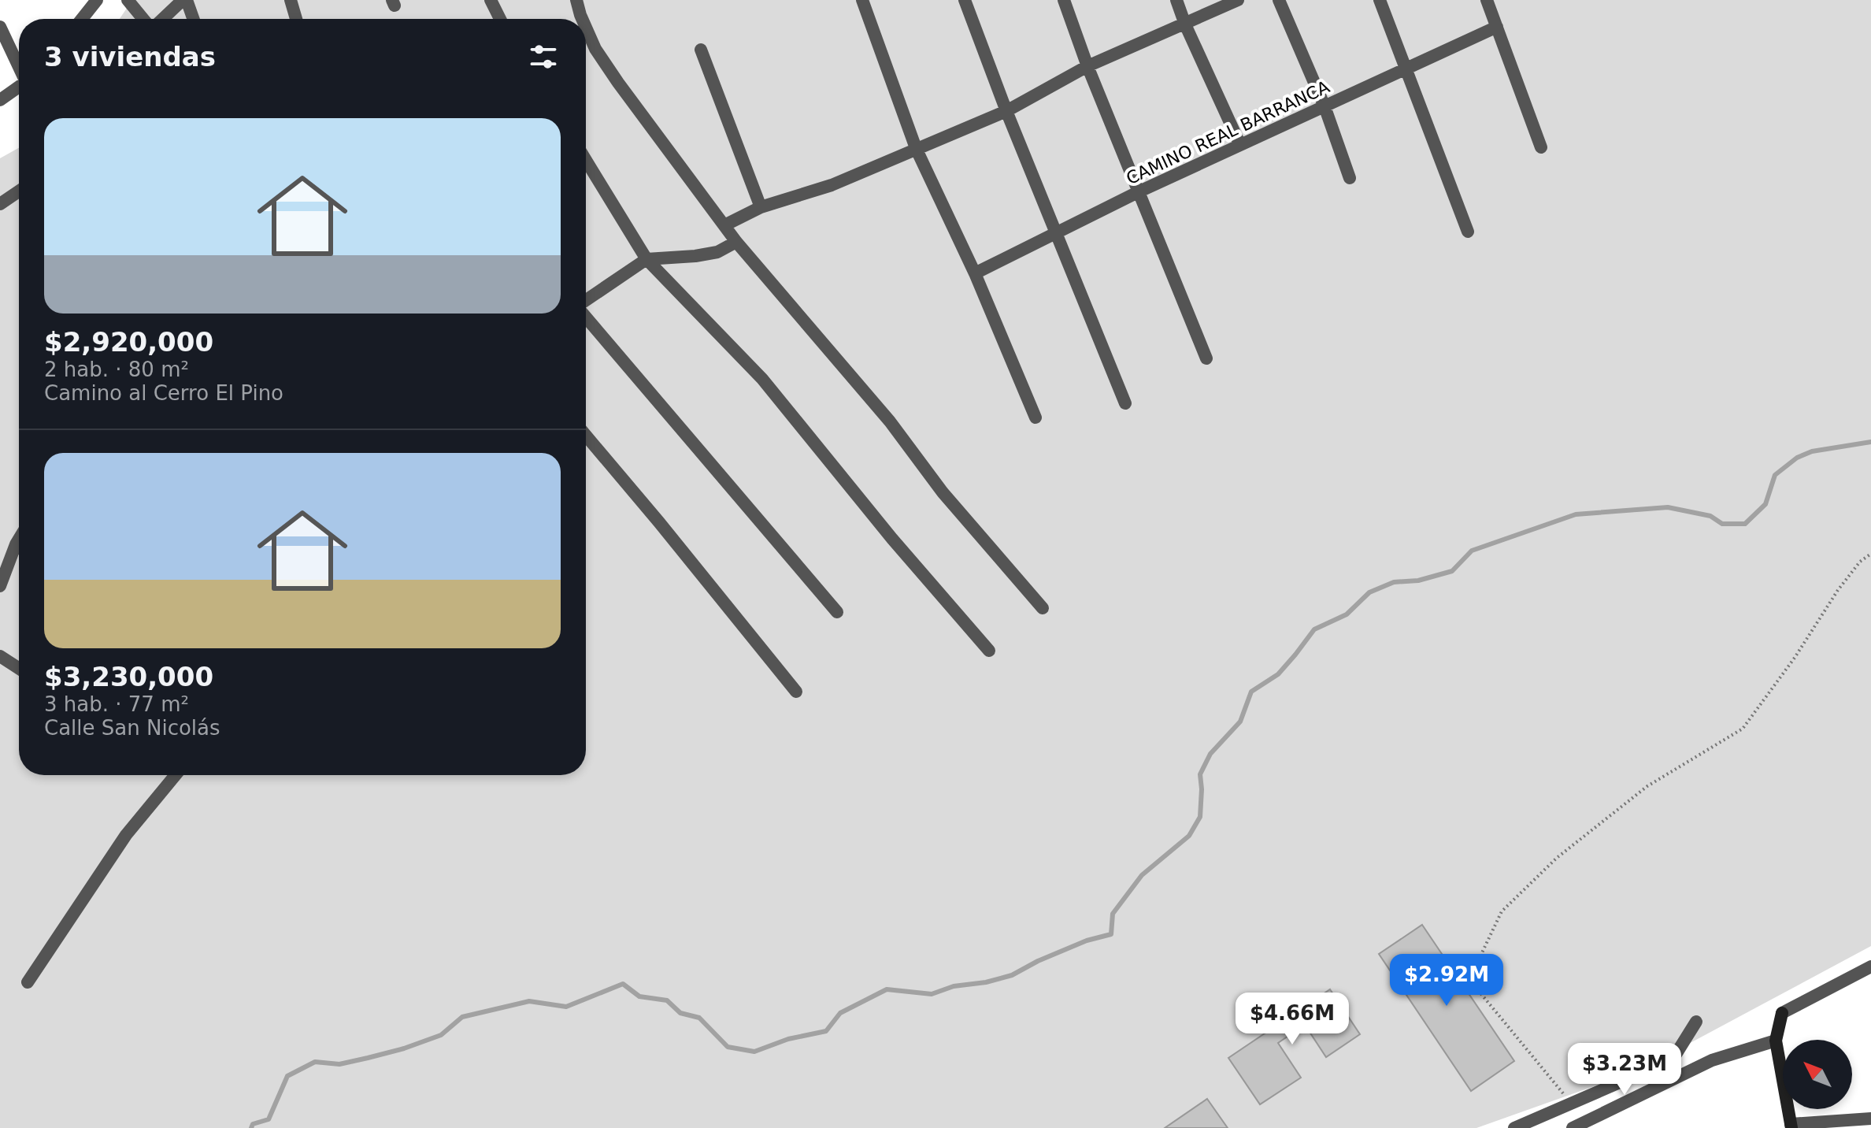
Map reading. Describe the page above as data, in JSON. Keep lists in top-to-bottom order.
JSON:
{
  "streets": {
    "street": ["CAMINO REAL BARRANCA"]
  },
  "north": "top left",
  "page": {
    "heading": "3 viviendas",
    "list": [
      {
        "name": "$2,920,000",
        "note": "2 hab. · 80 m² · Camino al Cerro El Pino"
      },
      {
        "name": "$3,230,000",
        "note": "3 hab. · 77 m² · Calle San Nicolás"
      }
    ],
    "price": ["$2.92M", "$4.66M", "$3.23M"]
  }
}
